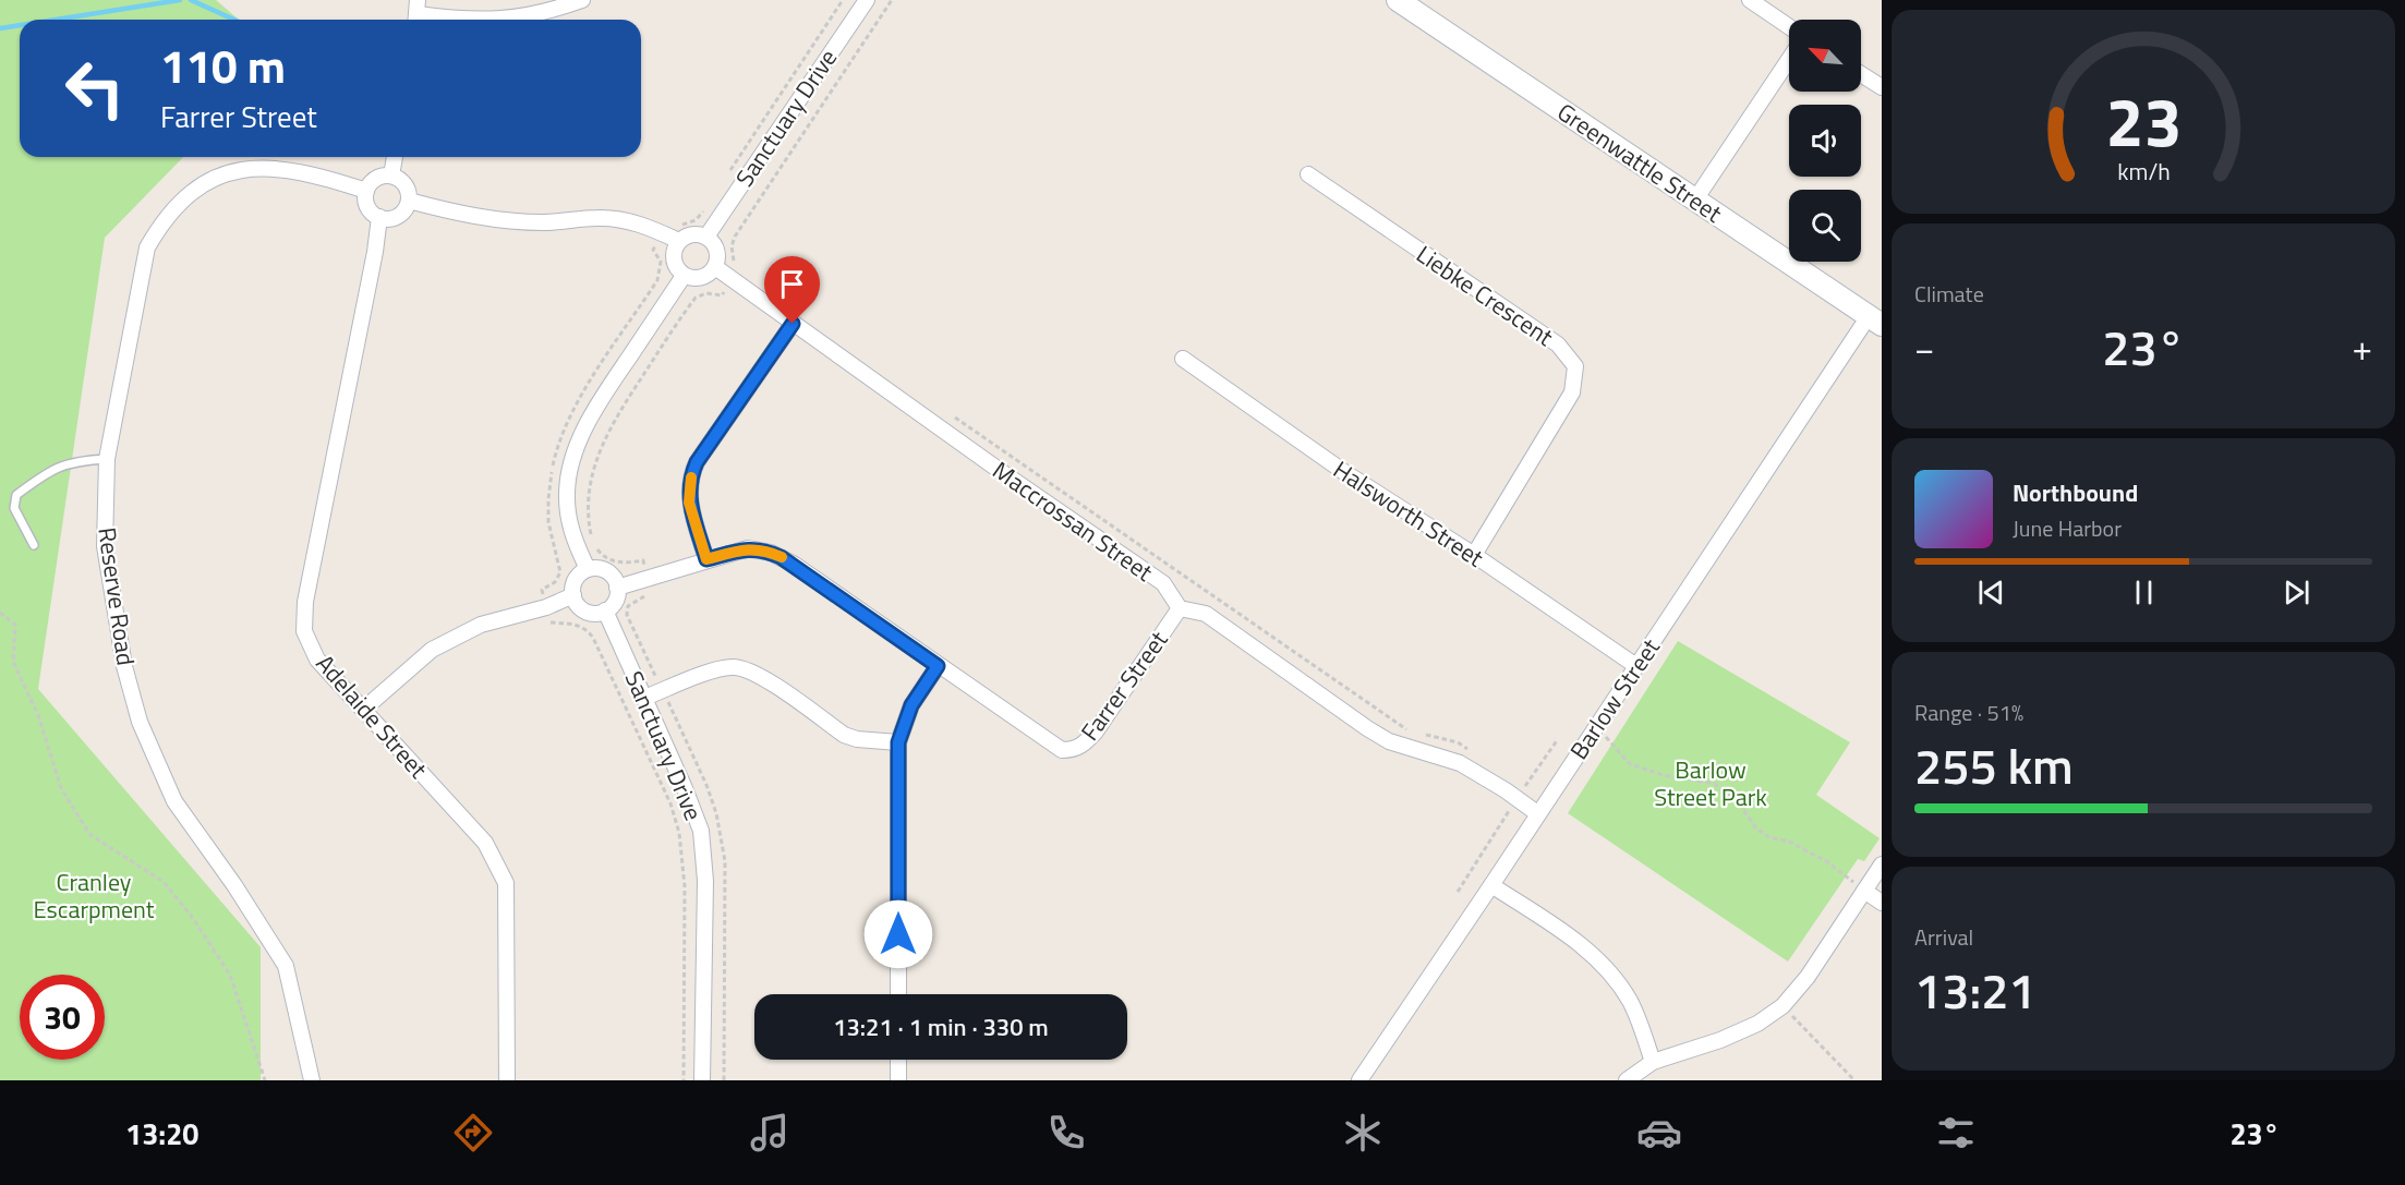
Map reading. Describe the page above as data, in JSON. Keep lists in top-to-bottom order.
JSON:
{
  "streets": {
    "main road": ["Greenwattle Street"],
    "street": [
      "Sanctuary Drive",
      "Liebke Crescent",
      "Halsworth Street",
      "Maccrossan Street",
      "Reserve Road",
      "Farrer Street",
      "Barlow Street",
      "Adelaide Street"
    ]
  },
  "crossings": [
    ["Sanctuary Drive", "Maccrossan Street"],
    ["Sanctuary Drive", "Farrer Street"],
    ["Greenwattle Street", "Barlow Street"],
    ["Liebke Crescent", "Halsworth Street"],
    ["Halsworth Street", "Barlow Street"],
    ["Maccrossan Street", "Farrer Street"],
    ["Reserve Road", "Adelaide Street"]
  ],
  "parks": ["Barlow Street Park", "Cranley Escarpment"],
  "north": "top left",
  "page": {
    "turn": ["110 m", "Farrer Street"],
    "tile": [
      "Climate",
      ["Range · 51%", "255 km"],
      ["Arrival", "13:21"]
    ],
    "heat": ["−", "23°", "+"],
    "song": ["Northbound", "June Harbor"],
    "limit": "30",
    "trip": "13:21 · 1 min · 330 m",
    "tabs": ["13:20", "23°"],
    "gauge": ["23", "km/h"]
  }
}
